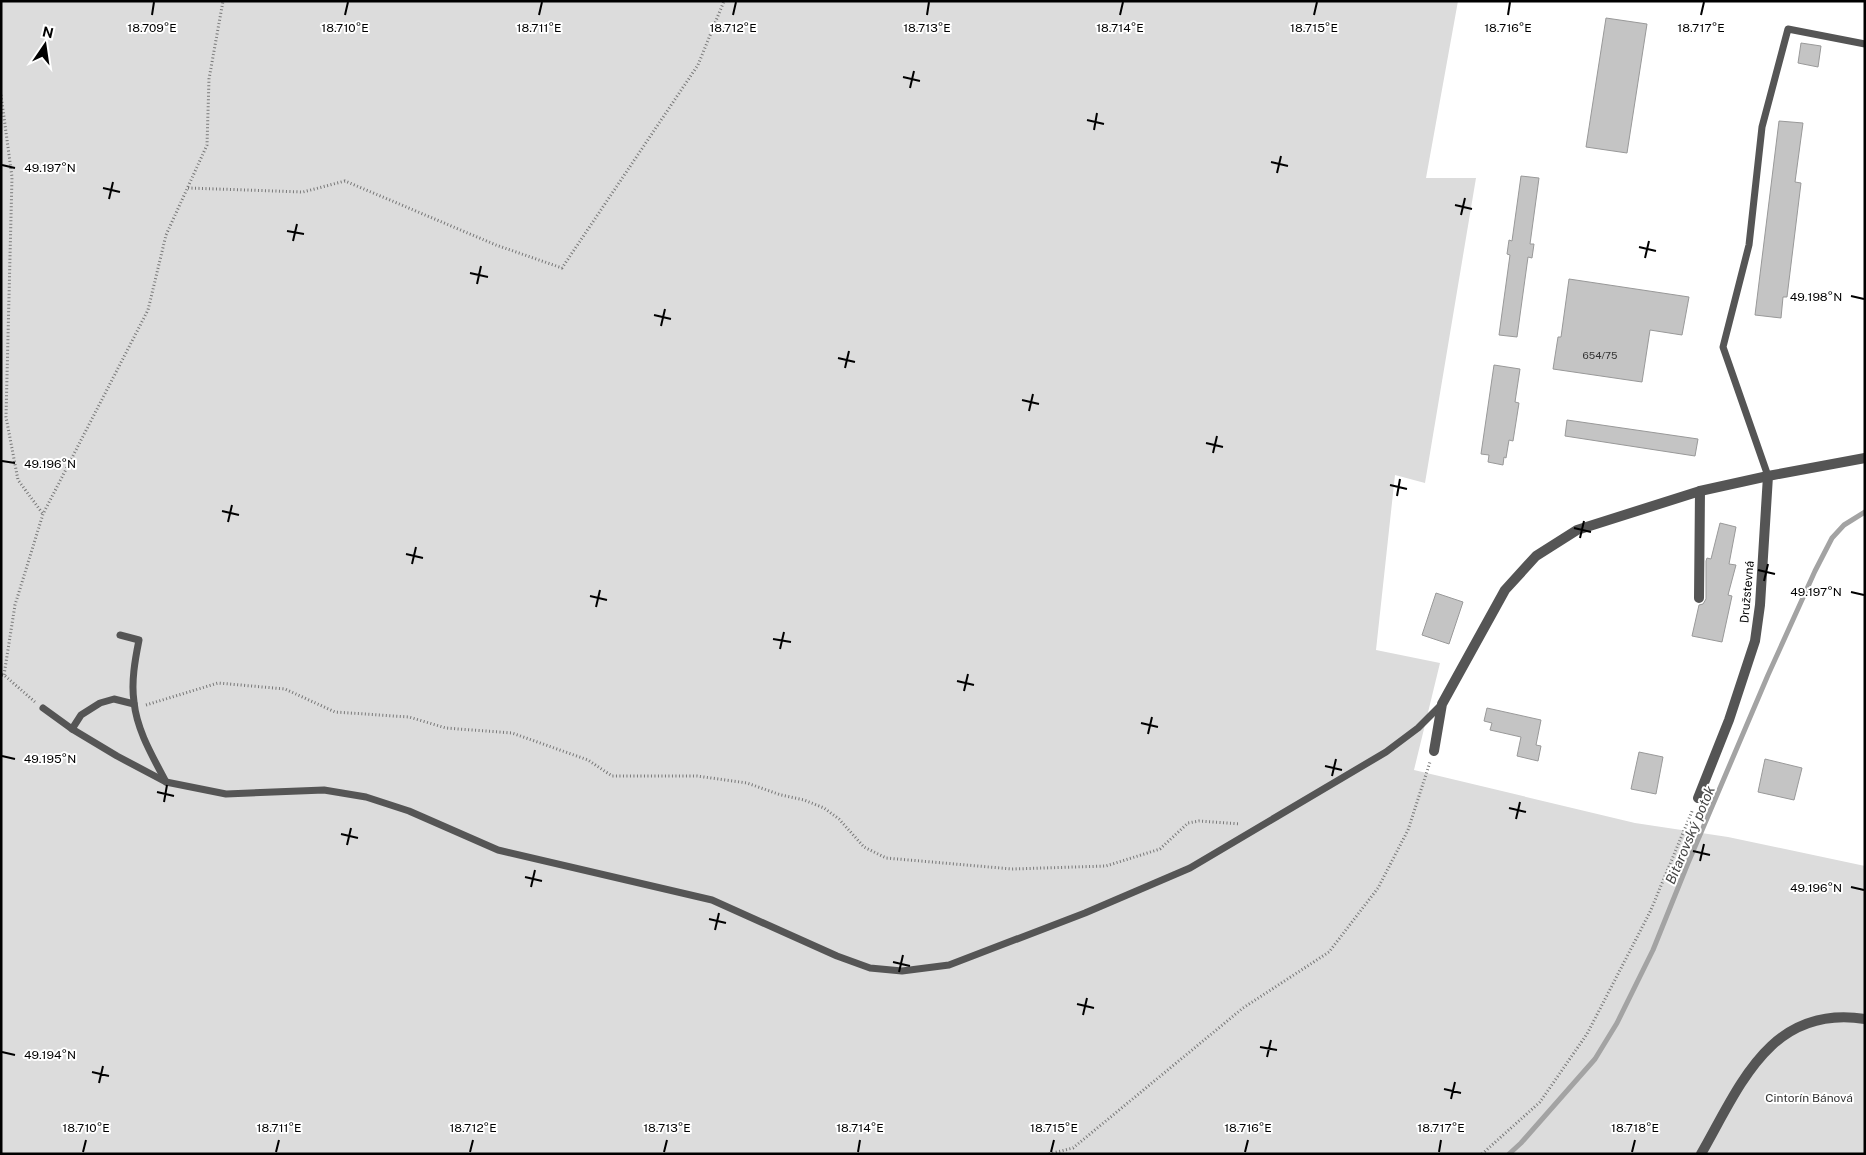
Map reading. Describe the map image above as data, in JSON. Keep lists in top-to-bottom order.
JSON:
{
  "streets": {
    "street": ["Družstevná"]
  },
  "water": ["Bitarovský potok"],
  "parks": ["Cintorín Bánová"],
  "house_numbers": ["654/75"],
  "north": "top",
  "coordinates": [
    "18.709°E",
    "18.710°E",
    "18.711°E",
    "18.712°E",
    "18.713°E",
    "18.714°E",
    "18.715°E",
    "18.716°E",
    "18.717°E",
    "49.197°N",
    "49.198°N",
    "49.196°N",
    "49.195°N",
    "49.194°N",
    "18.718°E"
  ]
}
